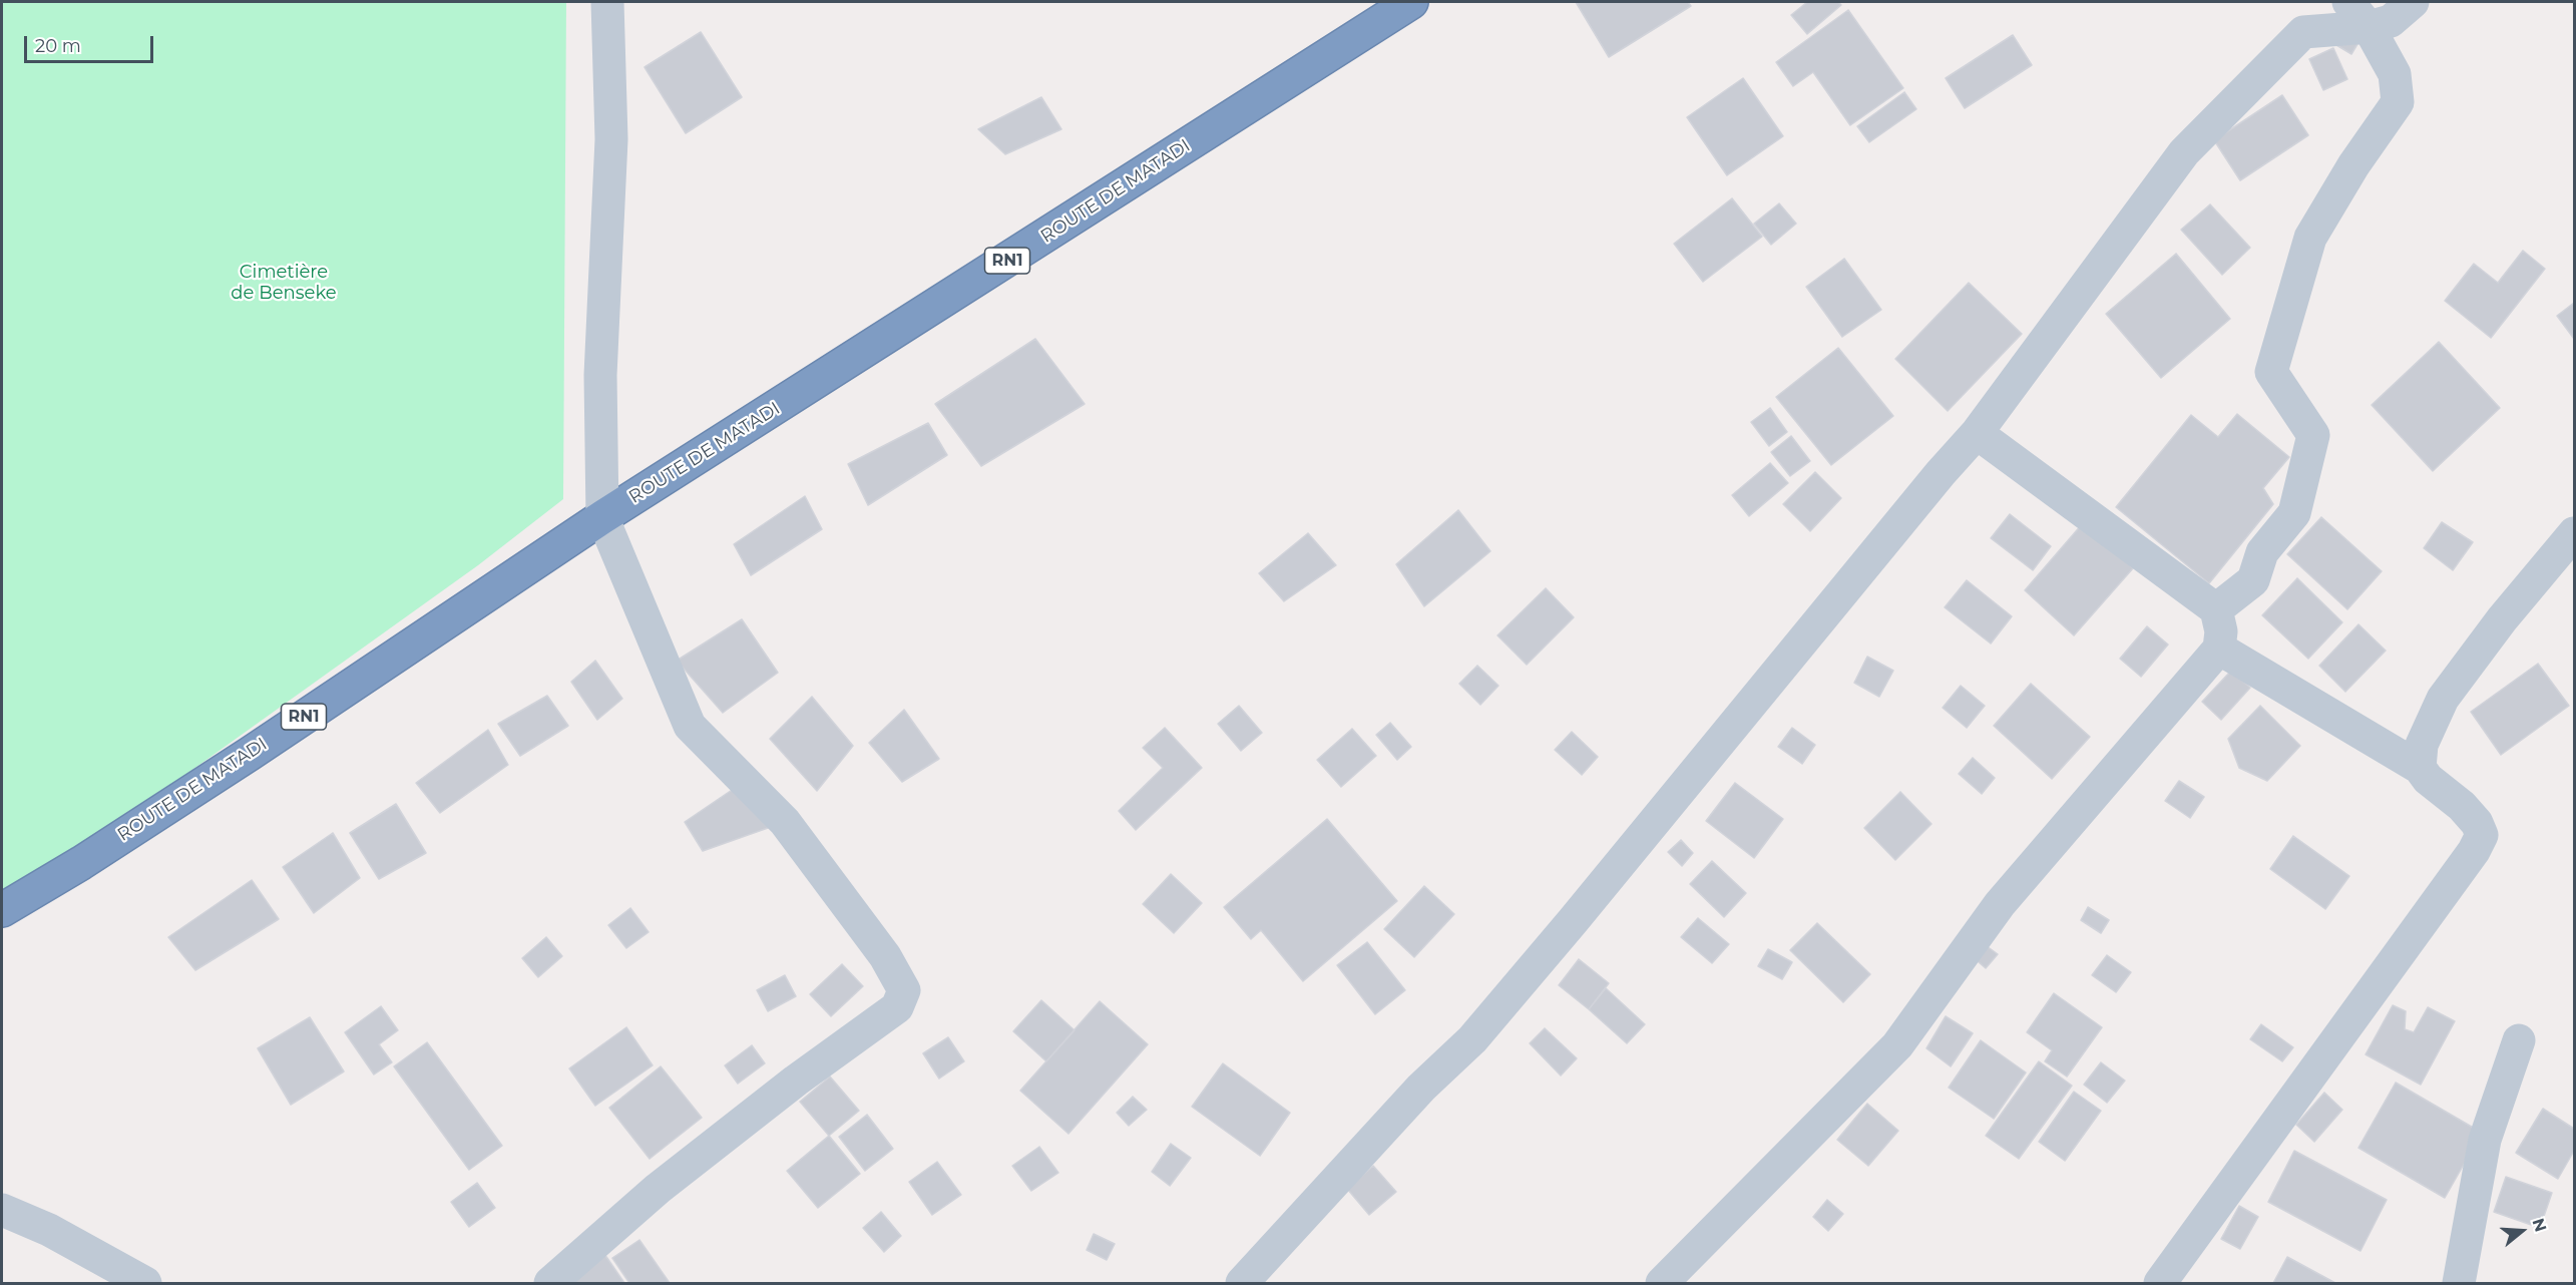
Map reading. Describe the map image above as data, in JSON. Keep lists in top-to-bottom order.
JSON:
{
  "streets": {
    "highway": ["ROUTE DE MATADI", "RN1"]
  },
  "parks": ["Cimetière de Benseke"],
  "scale_bar": "20 m",
  "north": "right"
}
